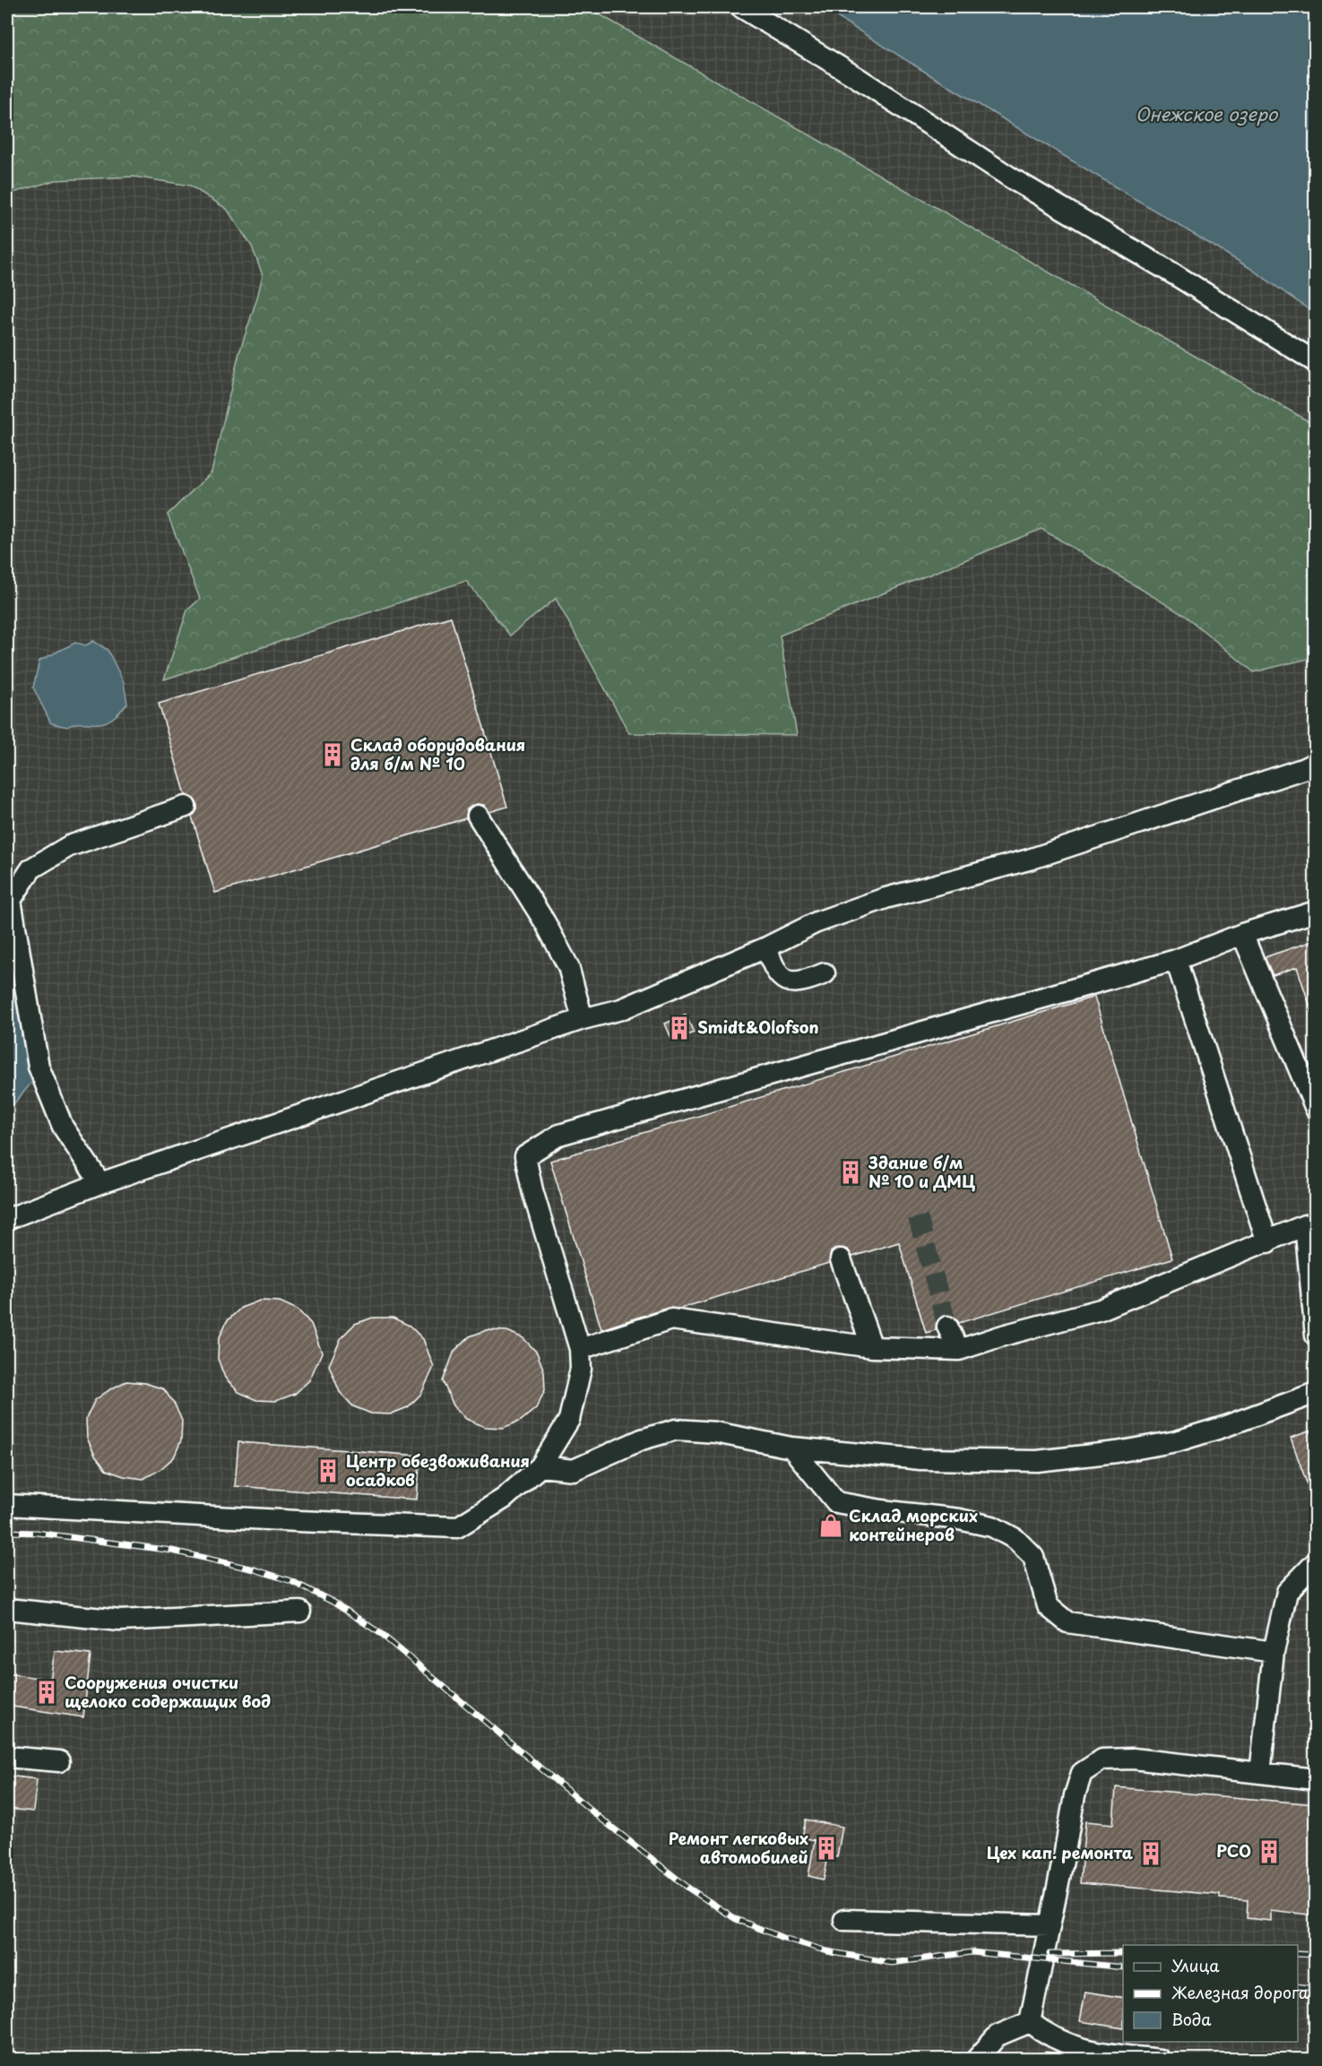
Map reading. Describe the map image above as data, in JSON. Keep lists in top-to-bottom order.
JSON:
{
  "water": ["Онежское озеро"],
  "places": {
    "building": [
      "Склад оборудования для б/м № 10",
      "Smidt&Olofson",
      "Здание б/м № 10 и ДМЦ",
      "Центр обезвоживания осадков",
      "Сооружения очистки щелоко содержащих вод",
      "Ремонт легковых автомобилей",
      "РСО",
      "Цех кап. ремонта"
    ],
    "shop": ["Склад морских контейнеров"]
  },
  "legend": ["Улица", "Железная дорога", "Вода"]
}
